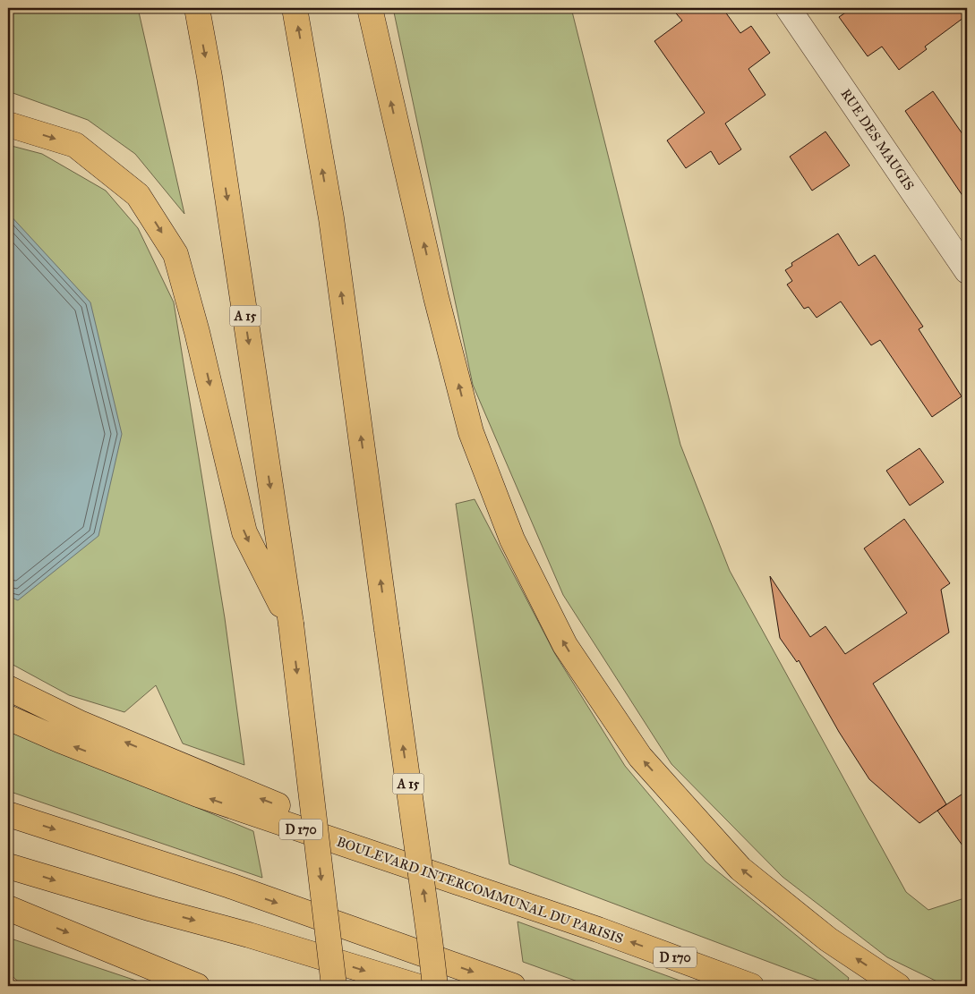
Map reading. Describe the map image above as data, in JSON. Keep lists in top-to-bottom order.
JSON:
{
  "streets": {
    "highway": ["A 15", "D 170", "BOULEVARD INTERCOMMUNAL DU PARISIS"],
    "street": ["RUE DES MAUGIS"]
  }
}
